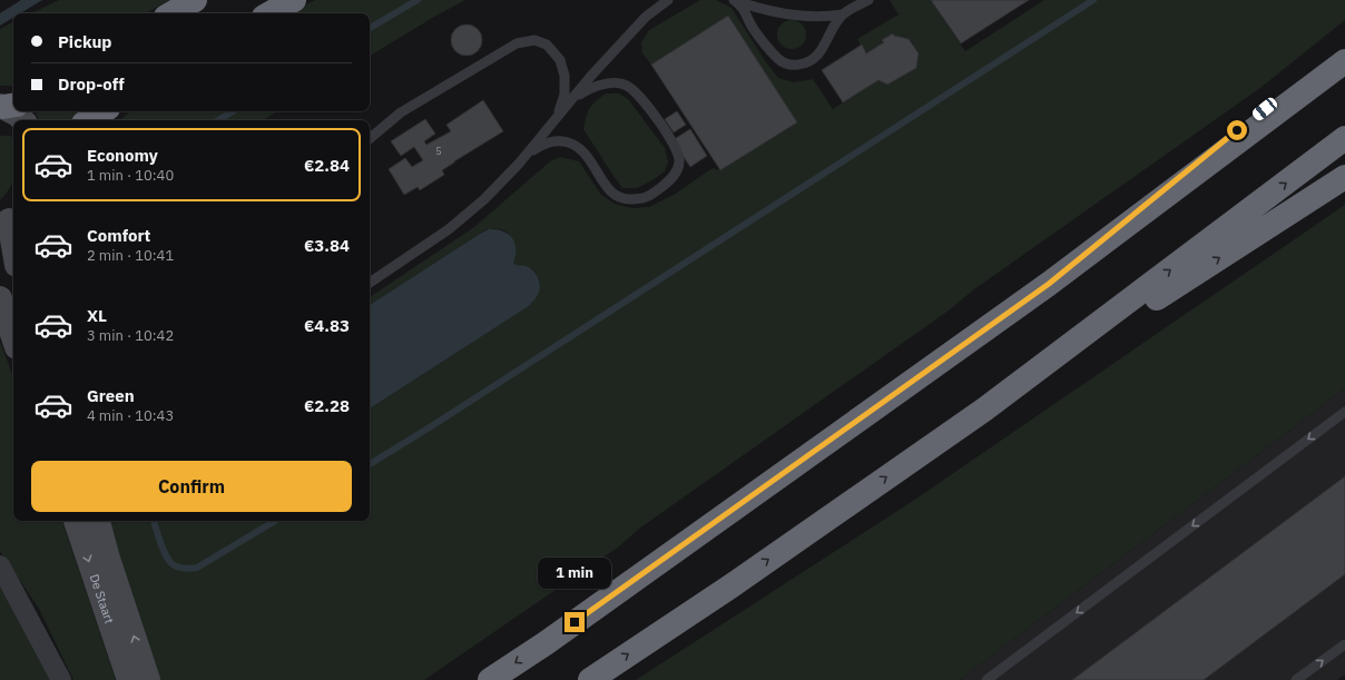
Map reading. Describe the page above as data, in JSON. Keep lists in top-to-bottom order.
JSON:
{
  "streets": {
    "main road": ["De Staart"]
  },
  "house_numbers": ["5"],
  "page": {
    "banner": ["Pickup", "Drop-off"],
    "list": [
      {
        "name": "Economy",
        "note": "1 min · 10:40",
        "value": "€2.84"
      },
      {
        "name": "Comfort",
        "note": "2 min · 10:41",
        "value": "€3.84"
      },
      {
        "name": "XL",
        "note": "3 min · 10:42",
        "value": "€4.83"
      },
      {
        "name": "Green",
        "note": "4 min · 10:43",
        "value": "€2.28"
      }
    ],
    "buttons": "Confirm",
    "bubble": "1 min"
  }
}
